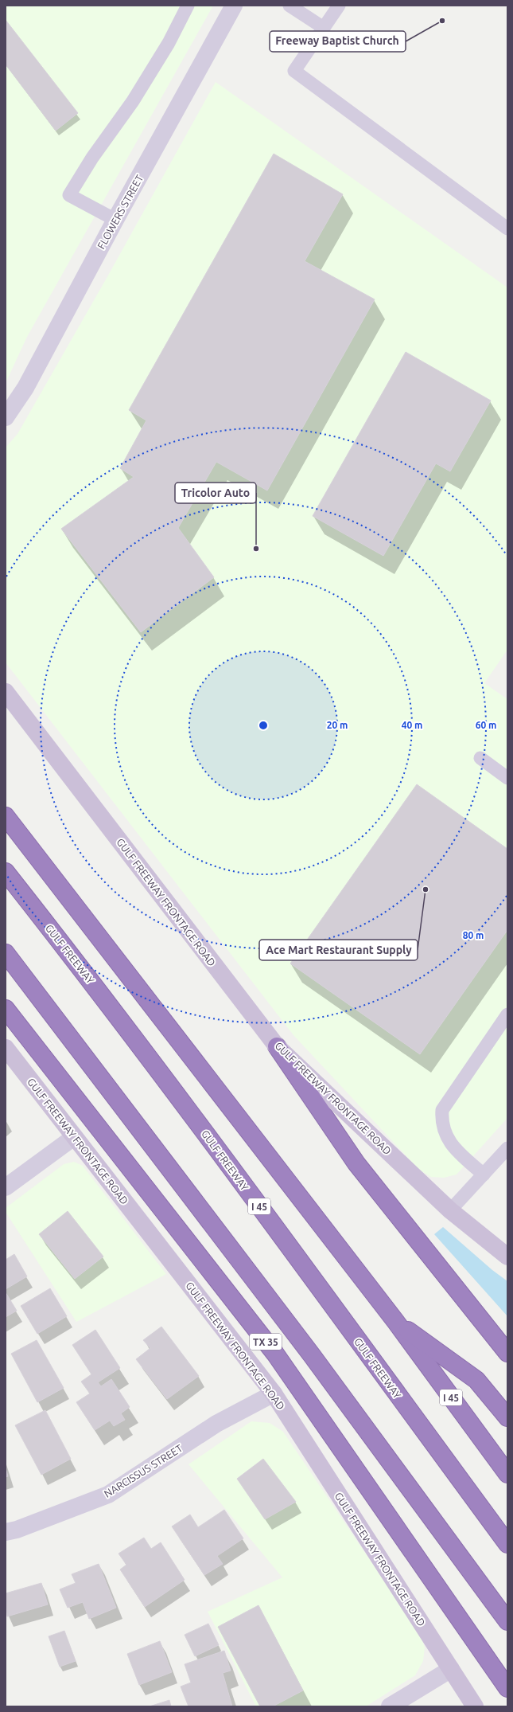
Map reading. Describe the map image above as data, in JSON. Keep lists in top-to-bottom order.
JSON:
{
  "streets": {
    "highway": ["GULF FREEWAY", "I 45", "TX 35"],
    "main road": ["GULF FREEWAY FRONTAGE ROAD"],
    "street": ["FLOWERS STREET", "NARCISSUS STREET"]
  },
  "crossings": [
    ["GULF FREEWAY FRONTAGE ROAD", "NARCISSUS STREET"]
  ],
  "places": ["Freeway Baptist Church", "Tricolor Auto", "Ace Mart Restaurant Supply"],
  "rings": [
    "20 m",
    "40 m",
    "60 m",
    "80 m"
  ]
}
